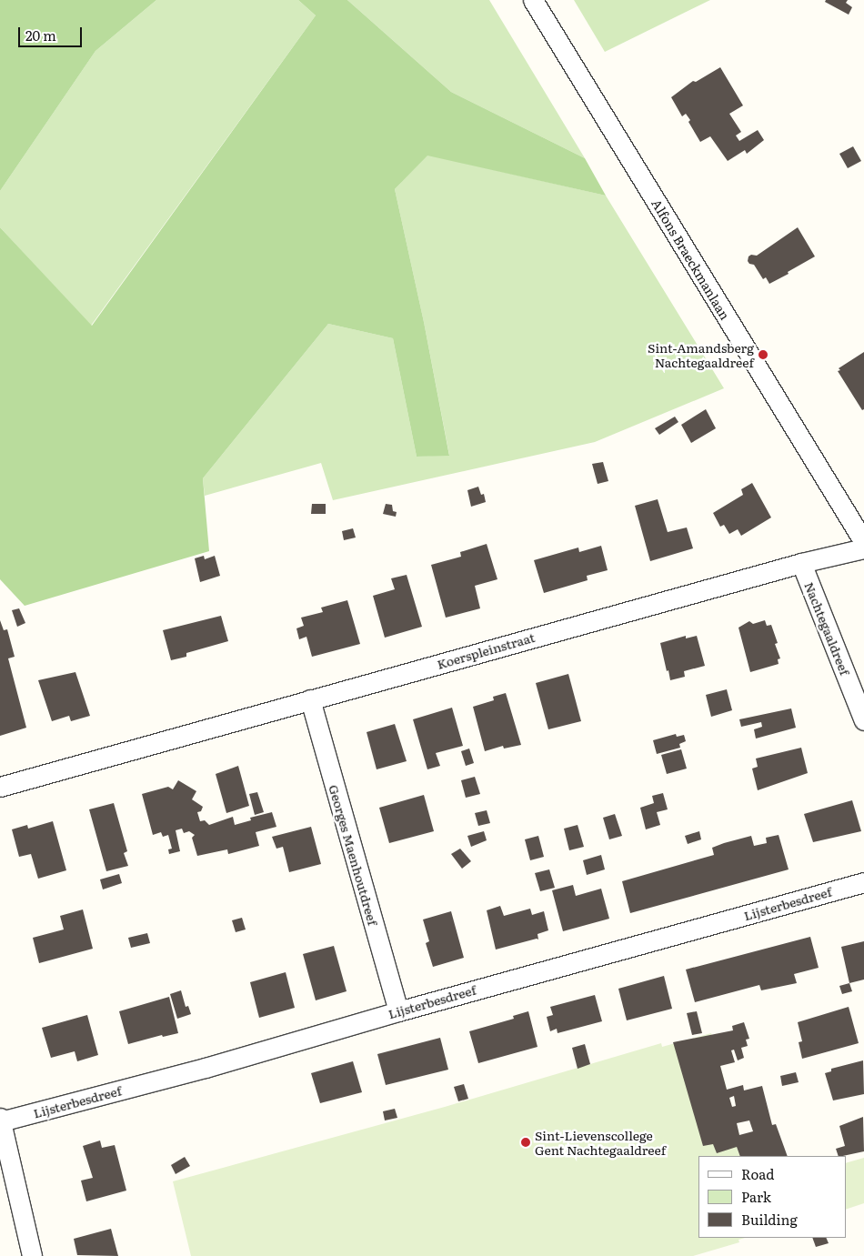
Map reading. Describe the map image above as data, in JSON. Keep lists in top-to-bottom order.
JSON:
{
  "streets": {
    "street": [
      "Alfons Braeckmanlaan",
      "Nachtegaaldreef",
      "Koerspleinstraat",
      "Georges Maenhoutdreef",
      "Lijsterbesdreef"
    ]
  },
  "crossings": [
    ["Nachtegaaldreef", "Koerspleinstraat"],
    ["Koerspleinstraat", "Georges Maenhoutdreef"],
    ["Georges Maenhoutdreef", "Lijsterbesdreef"]
  ],
  "places": ["Sint-Amandsberg Nachtegaaldreef", "Sint-Lievenscollege Gent Nachtegaaldreef"],
  "legend": ["Road", "Park", "Building"],
  "scale_bar": "20 m"
}
